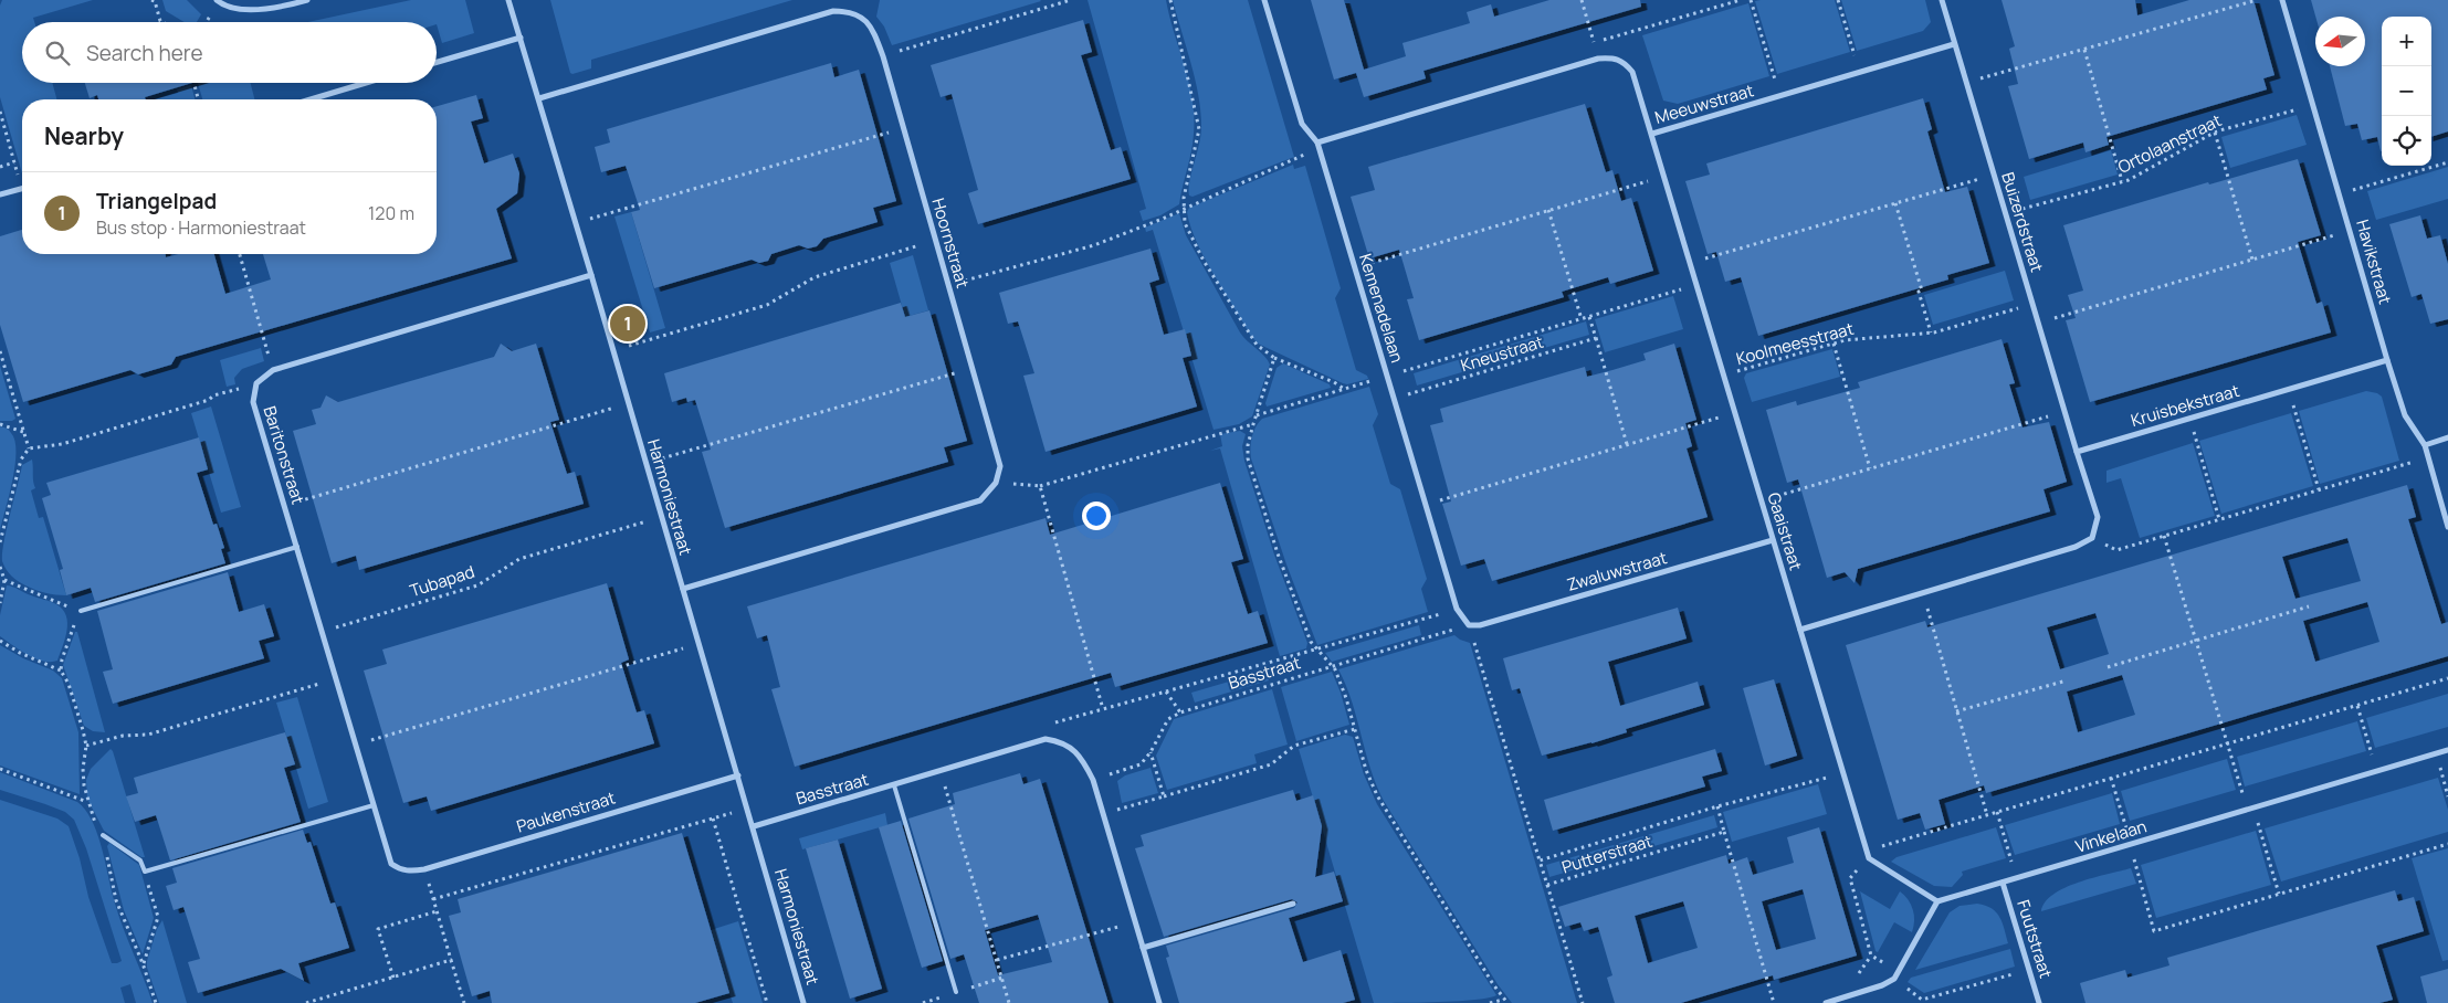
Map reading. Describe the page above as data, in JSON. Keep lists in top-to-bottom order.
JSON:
{
  "streets": {
    "street": [
      "Meeuwstraat",
      "Buizerdstraat",
      "Hoornstraat",
      "Havikstraat",
      "Kemenadelaan",
      "Kruisbekstraat",
      "Baritonstraat",
      "Harmoniestraat",
      "Gaaistraat",
      "Zwaluwstraat",
      "Basstraat",
      "Paukenstraat",
      "Vinkelaan",
      "Fuutstraat"
    ],
    "path": [
      "Ortolaanstraat",
      "Koolmeesstraat",
      "Kneustraat",
      "Tubapad",
      "Putterstraat"
    ]
  },
  "crossings": [
    ["Meeuwstraat", "Buizerdstraat"],
    ["Meeuwstraat", "Kemenadelaan"],
    ["Meeuwstraat", "Gaaistraat"],
    ["Ortolaanstraat", "Buizerdstraat"],
    ["Ortolaanstraat", "Havikstraat"],
    ["Buizerdstraat", "Koolmeesstraat"],
    ["Buizerdstraat", "Kruisbekstraat"],
    ["Hoornstraat", "Harmoniestraat"],
    ["Havikstraat", "Kruisbekstraat"],
    ["Kemenadelaan", "Kneustraat"],
    ["Kemenadelaan", "Zwaluwstraat"],
    ["Kemenadelaan", "Basstraat"],
    ["Koolmeesstraat", "Gaaistraat"],
    ["Kneustraat", "Gaaistraat"],
    ["Baritonstraat", "Tubapad"],
    ["Baritonstraat", "Paukenstraat"],
    ["Harmoniestraat", "Tubapad"],
    ["Harmoniestraat", "Basstraat"],
    ["Harmoniestraat", "Paukenstraat"],
    ["Gaaistraat", "Zwaluwstraat"],
    ["Gaaistraat", "Putterstraat"],
    ["Zwaluwstraat", "Basstraat"],
    ["Vinkelaan", "Fuutstraat"]
  ],
  "north": "left",
  "page": {
    "map_buttons": ["+", "−"],
    "search": "Search here",
    "heading": "Nearby",
    "list": [
      {
        "mark": "1",
        "name": "Triangelpad",
        "note": "Bus stop · Harmoniestraat",
        "value": "120 m"
      }
    ],
    "pins": "1"
  }
}
